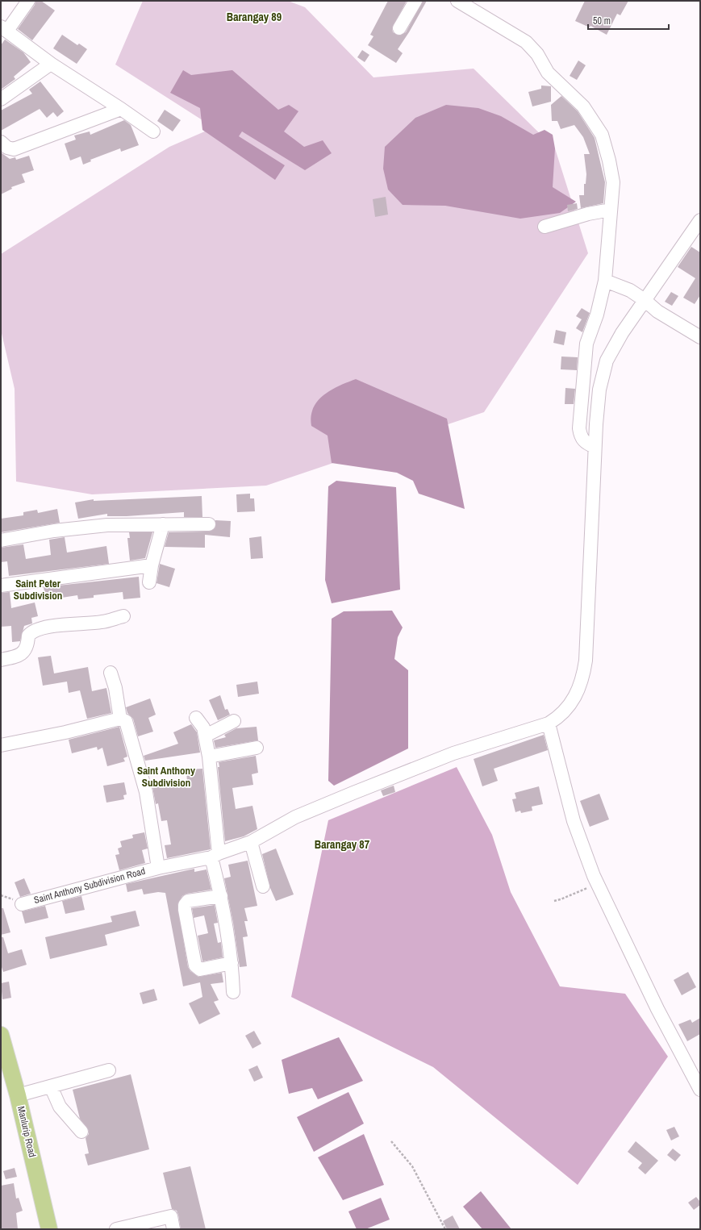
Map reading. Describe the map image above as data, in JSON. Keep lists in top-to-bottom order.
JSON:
{
  "streets": {
    "main road": ["Manlurip Road"],
    "street": ["Saint Anthony Subdivision Road"]
  },
  "districts": [
    "Barangay 89",
    "Saint Peter Subdivision",
    "Saint Anthony Subdivision",
    "Barangay 87"
  ],
  "scale_bar": "50 m"
}
